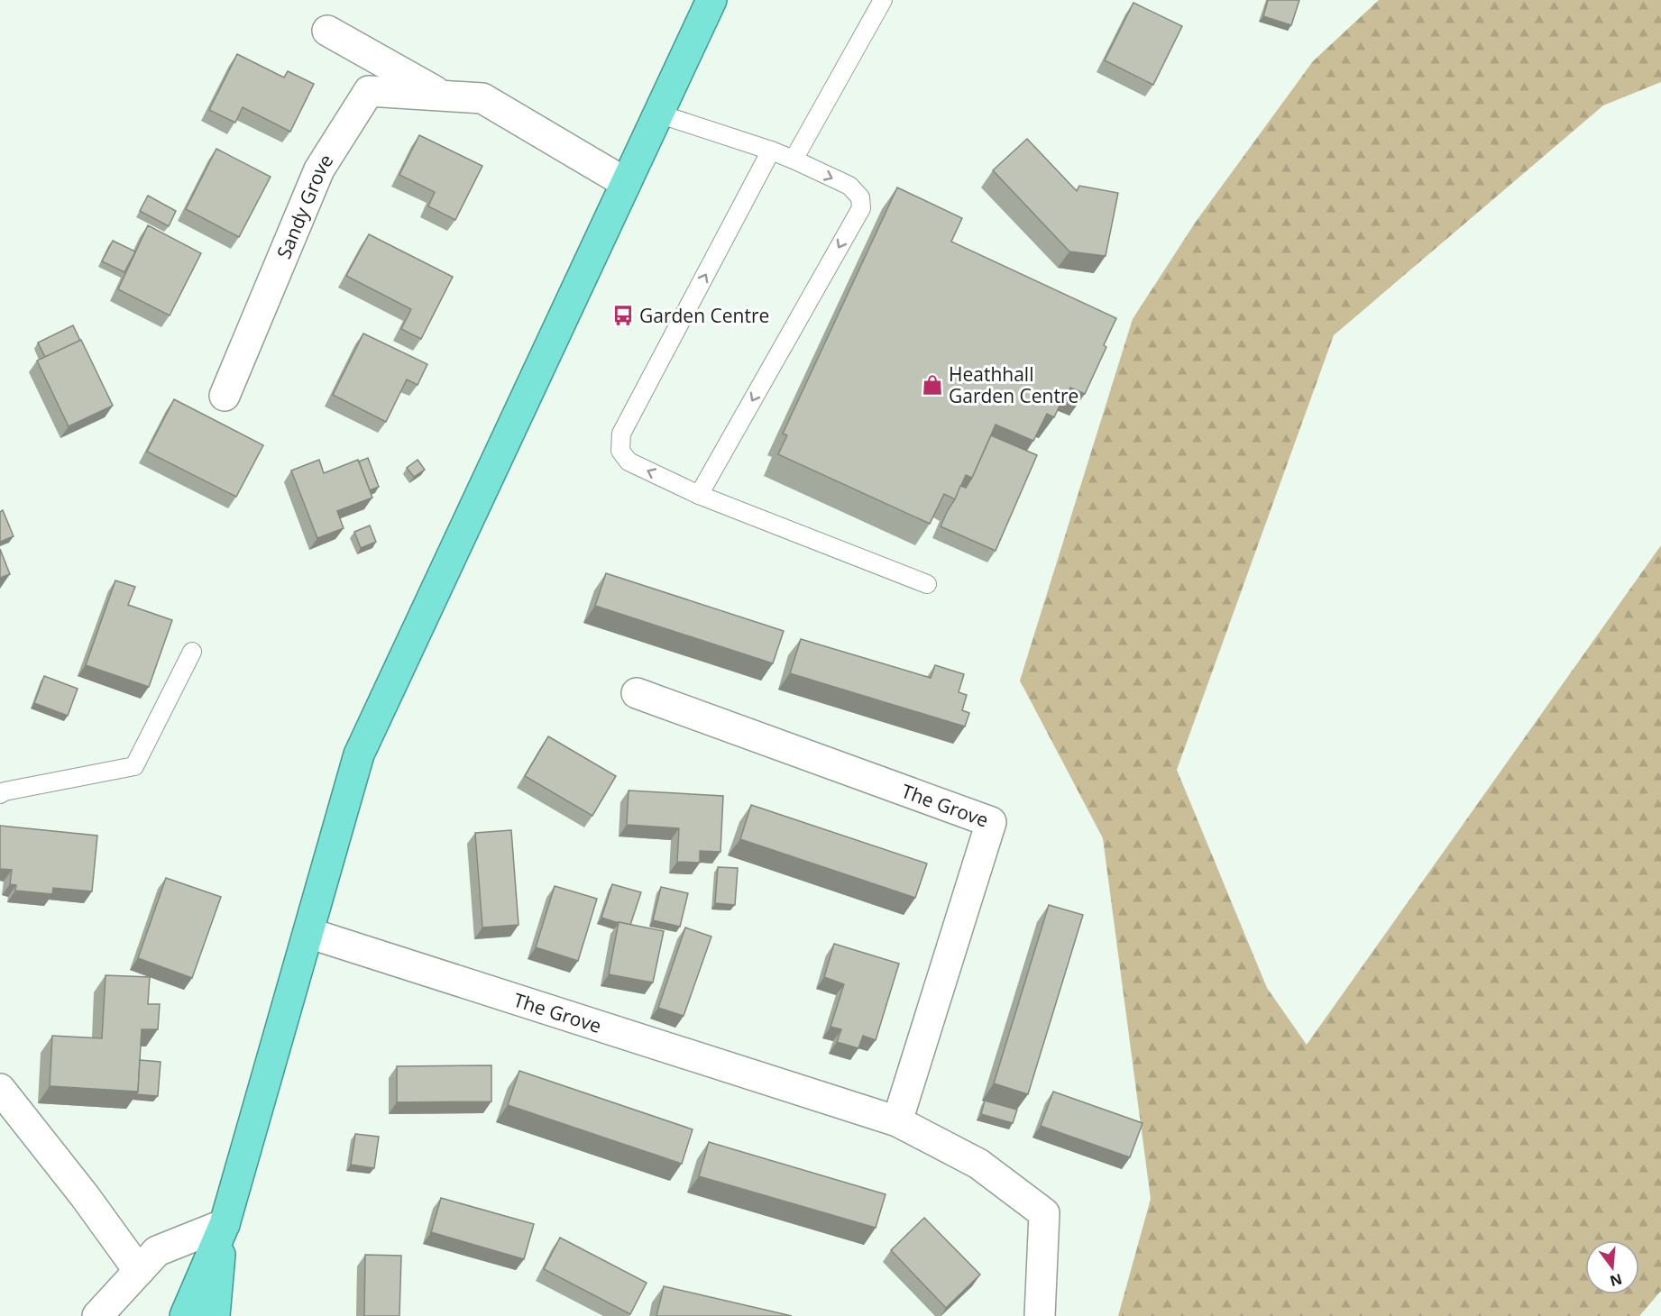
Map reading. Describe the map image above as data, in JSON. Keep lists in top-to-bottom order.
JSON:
{
  "streets": {
    "street": ["Sandy Grove", "The Grove"]
  },
  "places": {
    "bus stop": ["Garden Centre"],
    "shop": ["Heathhall Garden Centre"]
  },
  "north": "bottom"
}
